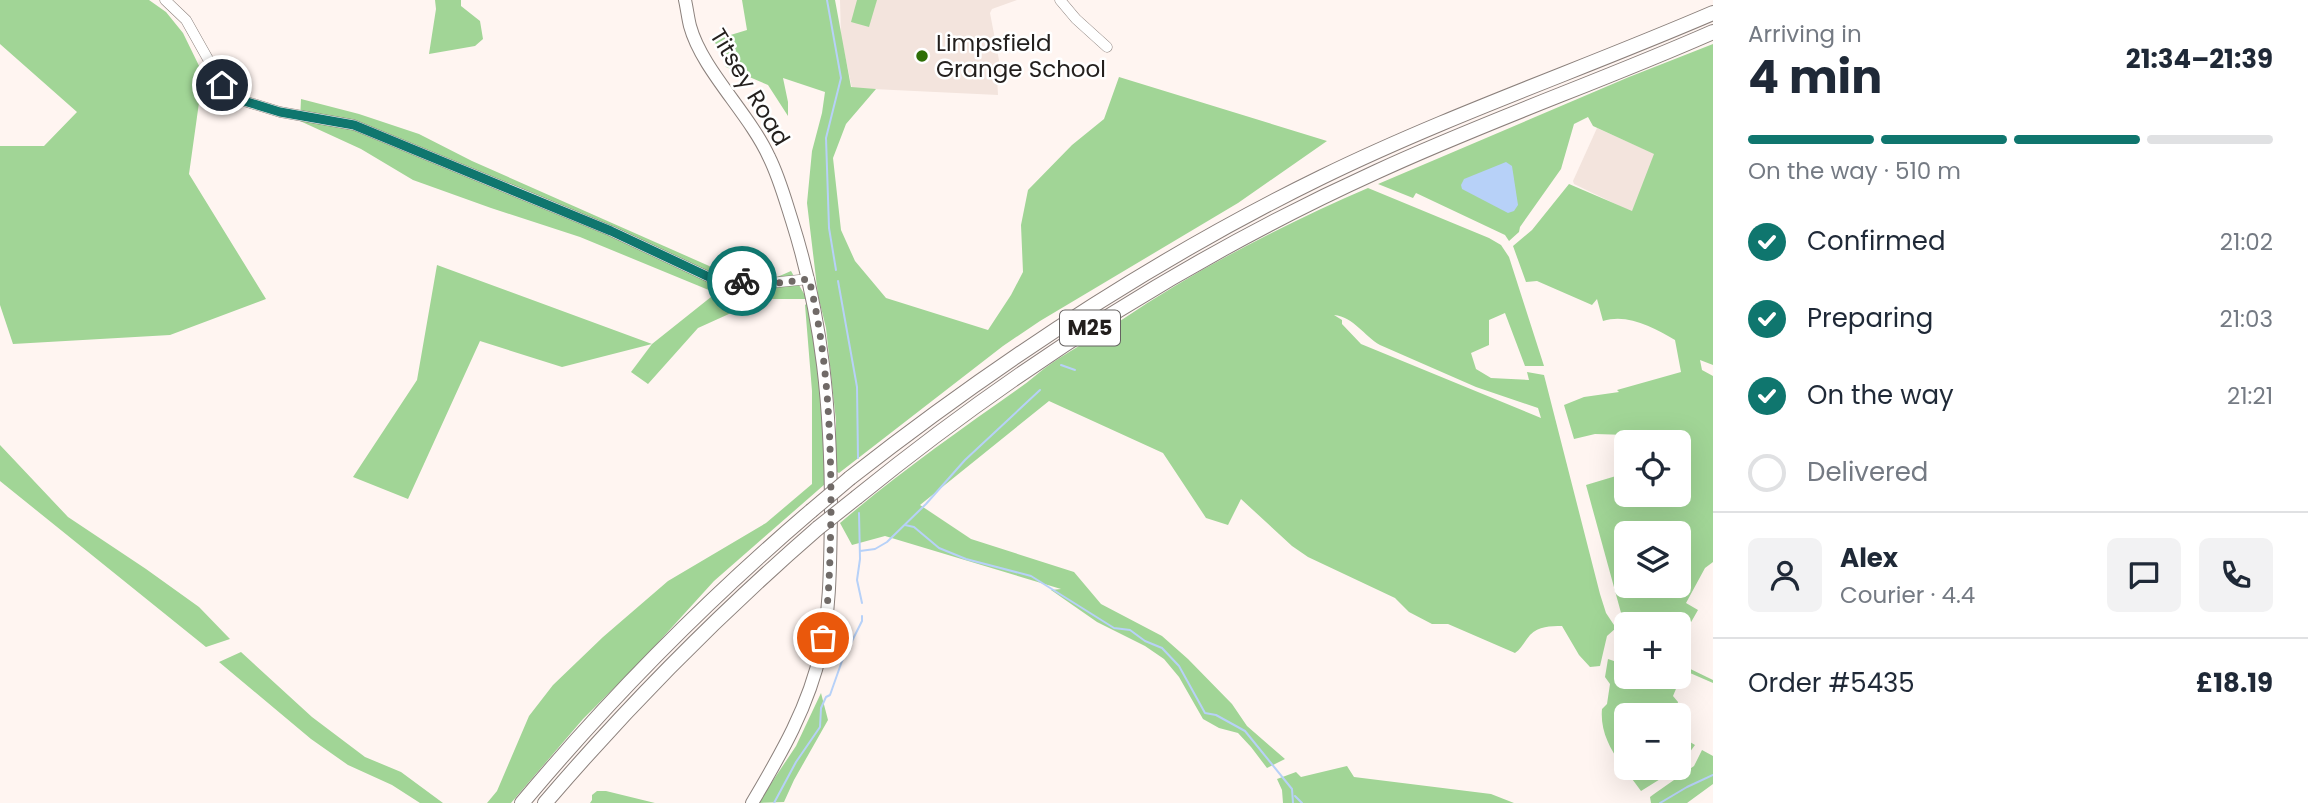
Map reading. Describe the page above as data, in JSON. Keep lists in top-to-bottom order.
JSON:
{
  "streets": {
    "highway": ["M25"],
    "main road": ["Titsey Road"]
  },
  "places": ["Limpsfield Grange School"],
  "page": {
    "heading": ["4 min", "Arriving in", "21:34–21:39"],
    "panel": [
      "Alex",
      "Courier · 4.4",
      "Order #5435",
      "£18.19"
    ],
    "bar": "On the way · 510 m",
    "list": [
      ["Confirmed", "21:02"],
      ["Preparing", "21:03"],
      ["On the way", "21:21"],
      "Delivered"
    ],
    "map_buttons": ["+", "−"]
  }
}
